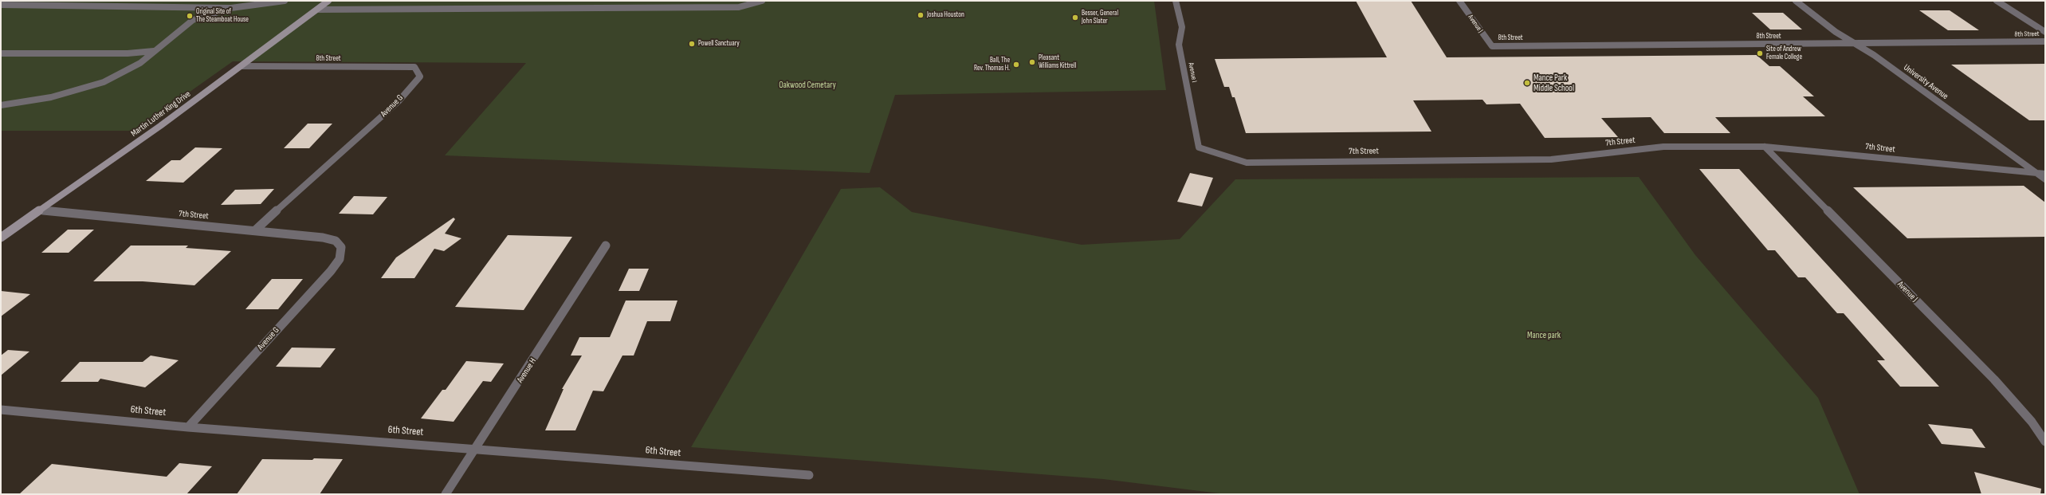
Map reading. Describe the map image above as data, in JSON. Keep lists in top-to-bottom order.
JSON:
{
  "streets": {
    "street": [
      "Avenue J",
      "8th Street",
      "Avenue I",
      "University Avenue",
      "Avenue G",
      "Martin Luther King Drive",
      "7th Street",
      "Avenue H",
      "6th Street"
    ]
  },
  "crossings": [
    ["Avenue J", "8th Street"],
    ["Avenue J", "7th Street"],
    ["8th Street", "University Avenue"],
    ["8th Street", "Avenue G"],
    ["8th Street", "Martin Luther King Drive"],
    ["Avenue I", "7th Street"],
    ["University Avenue", "7th Street"],
    ["Avenue G", "7th Street"],
    ["Avenue G", "6th Street"],
    ["Martin Luther King Drive", "7th Street"],
    ["Avenue H", "6th Street"]
  ],
  "parks": ["Oakwood Cemetary", "Mance park"],
  "places": [
    "Joshua Houston",
    "Original Site of The Steamboat House",
    "Besser, General John Slater",
    "Powell Sanctuary",
    "Site of Andrew Female College",
    "Pleasant Williams Kittrell",
    "Ball, The Rev. Thomas H.",
    "Mance Park Middle School"
  ]
}
